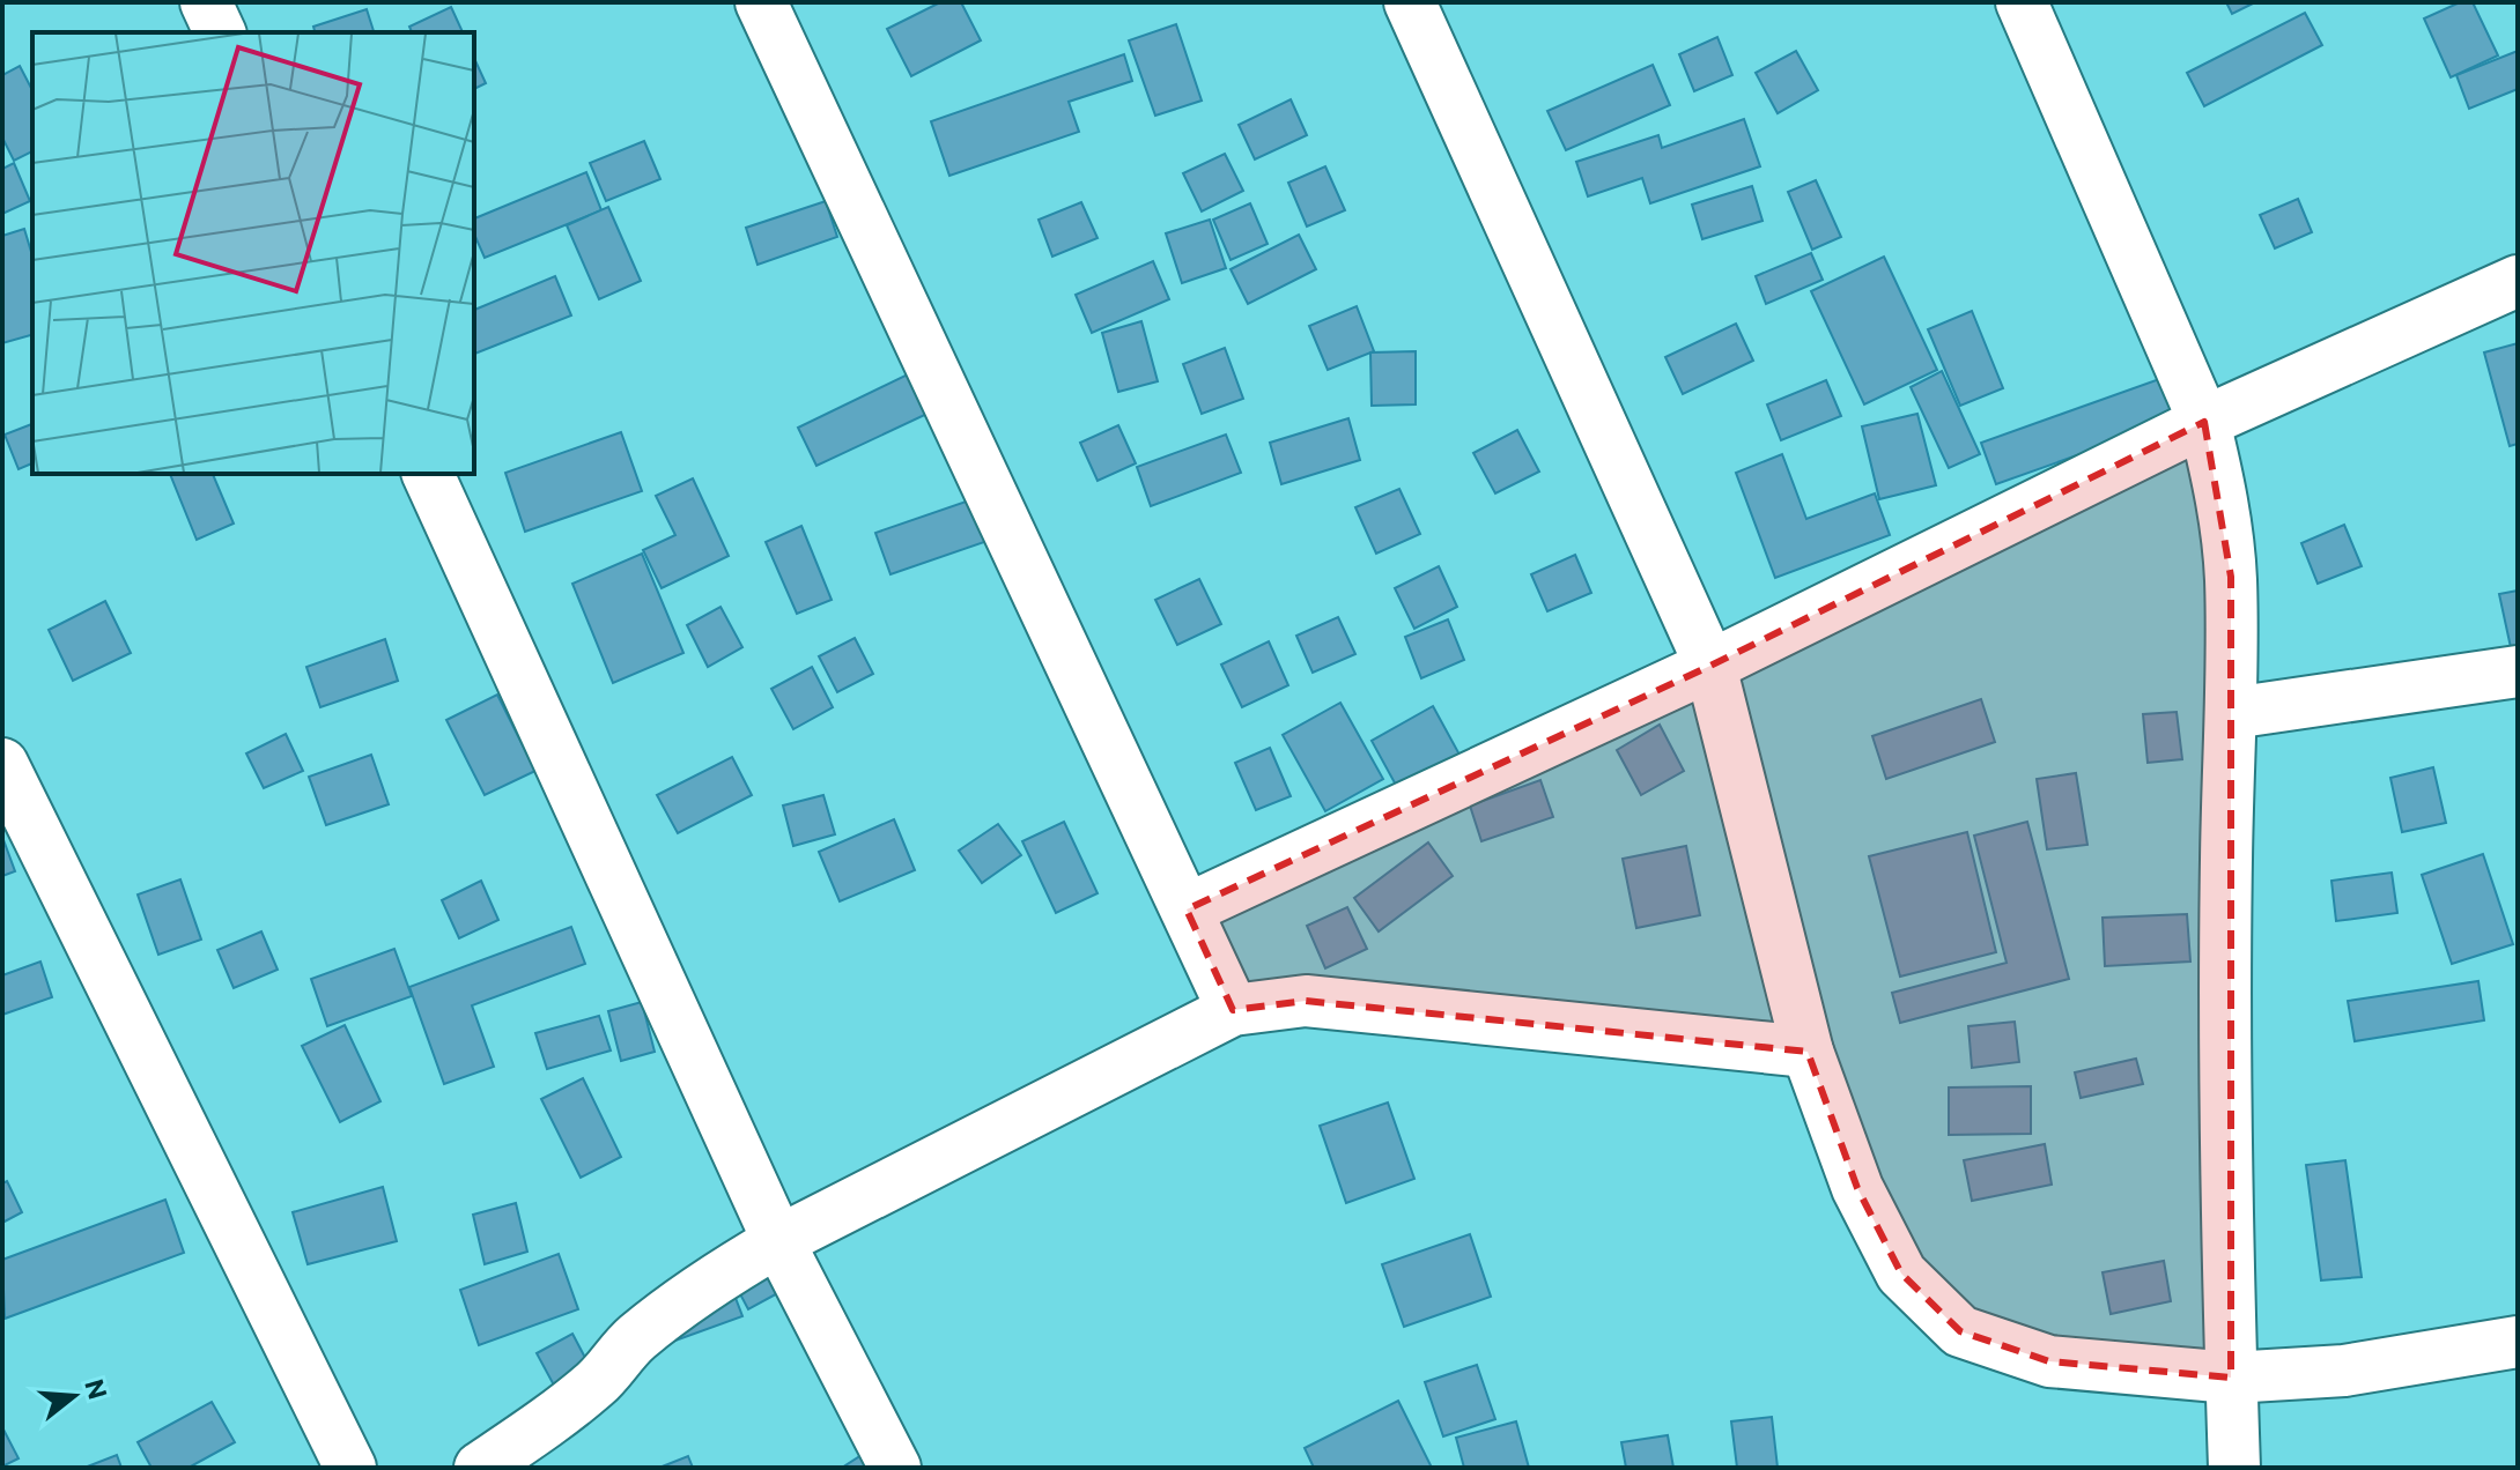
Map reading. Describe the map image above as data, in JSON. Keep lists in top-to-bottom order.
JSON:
{
  "north": "right"
}
